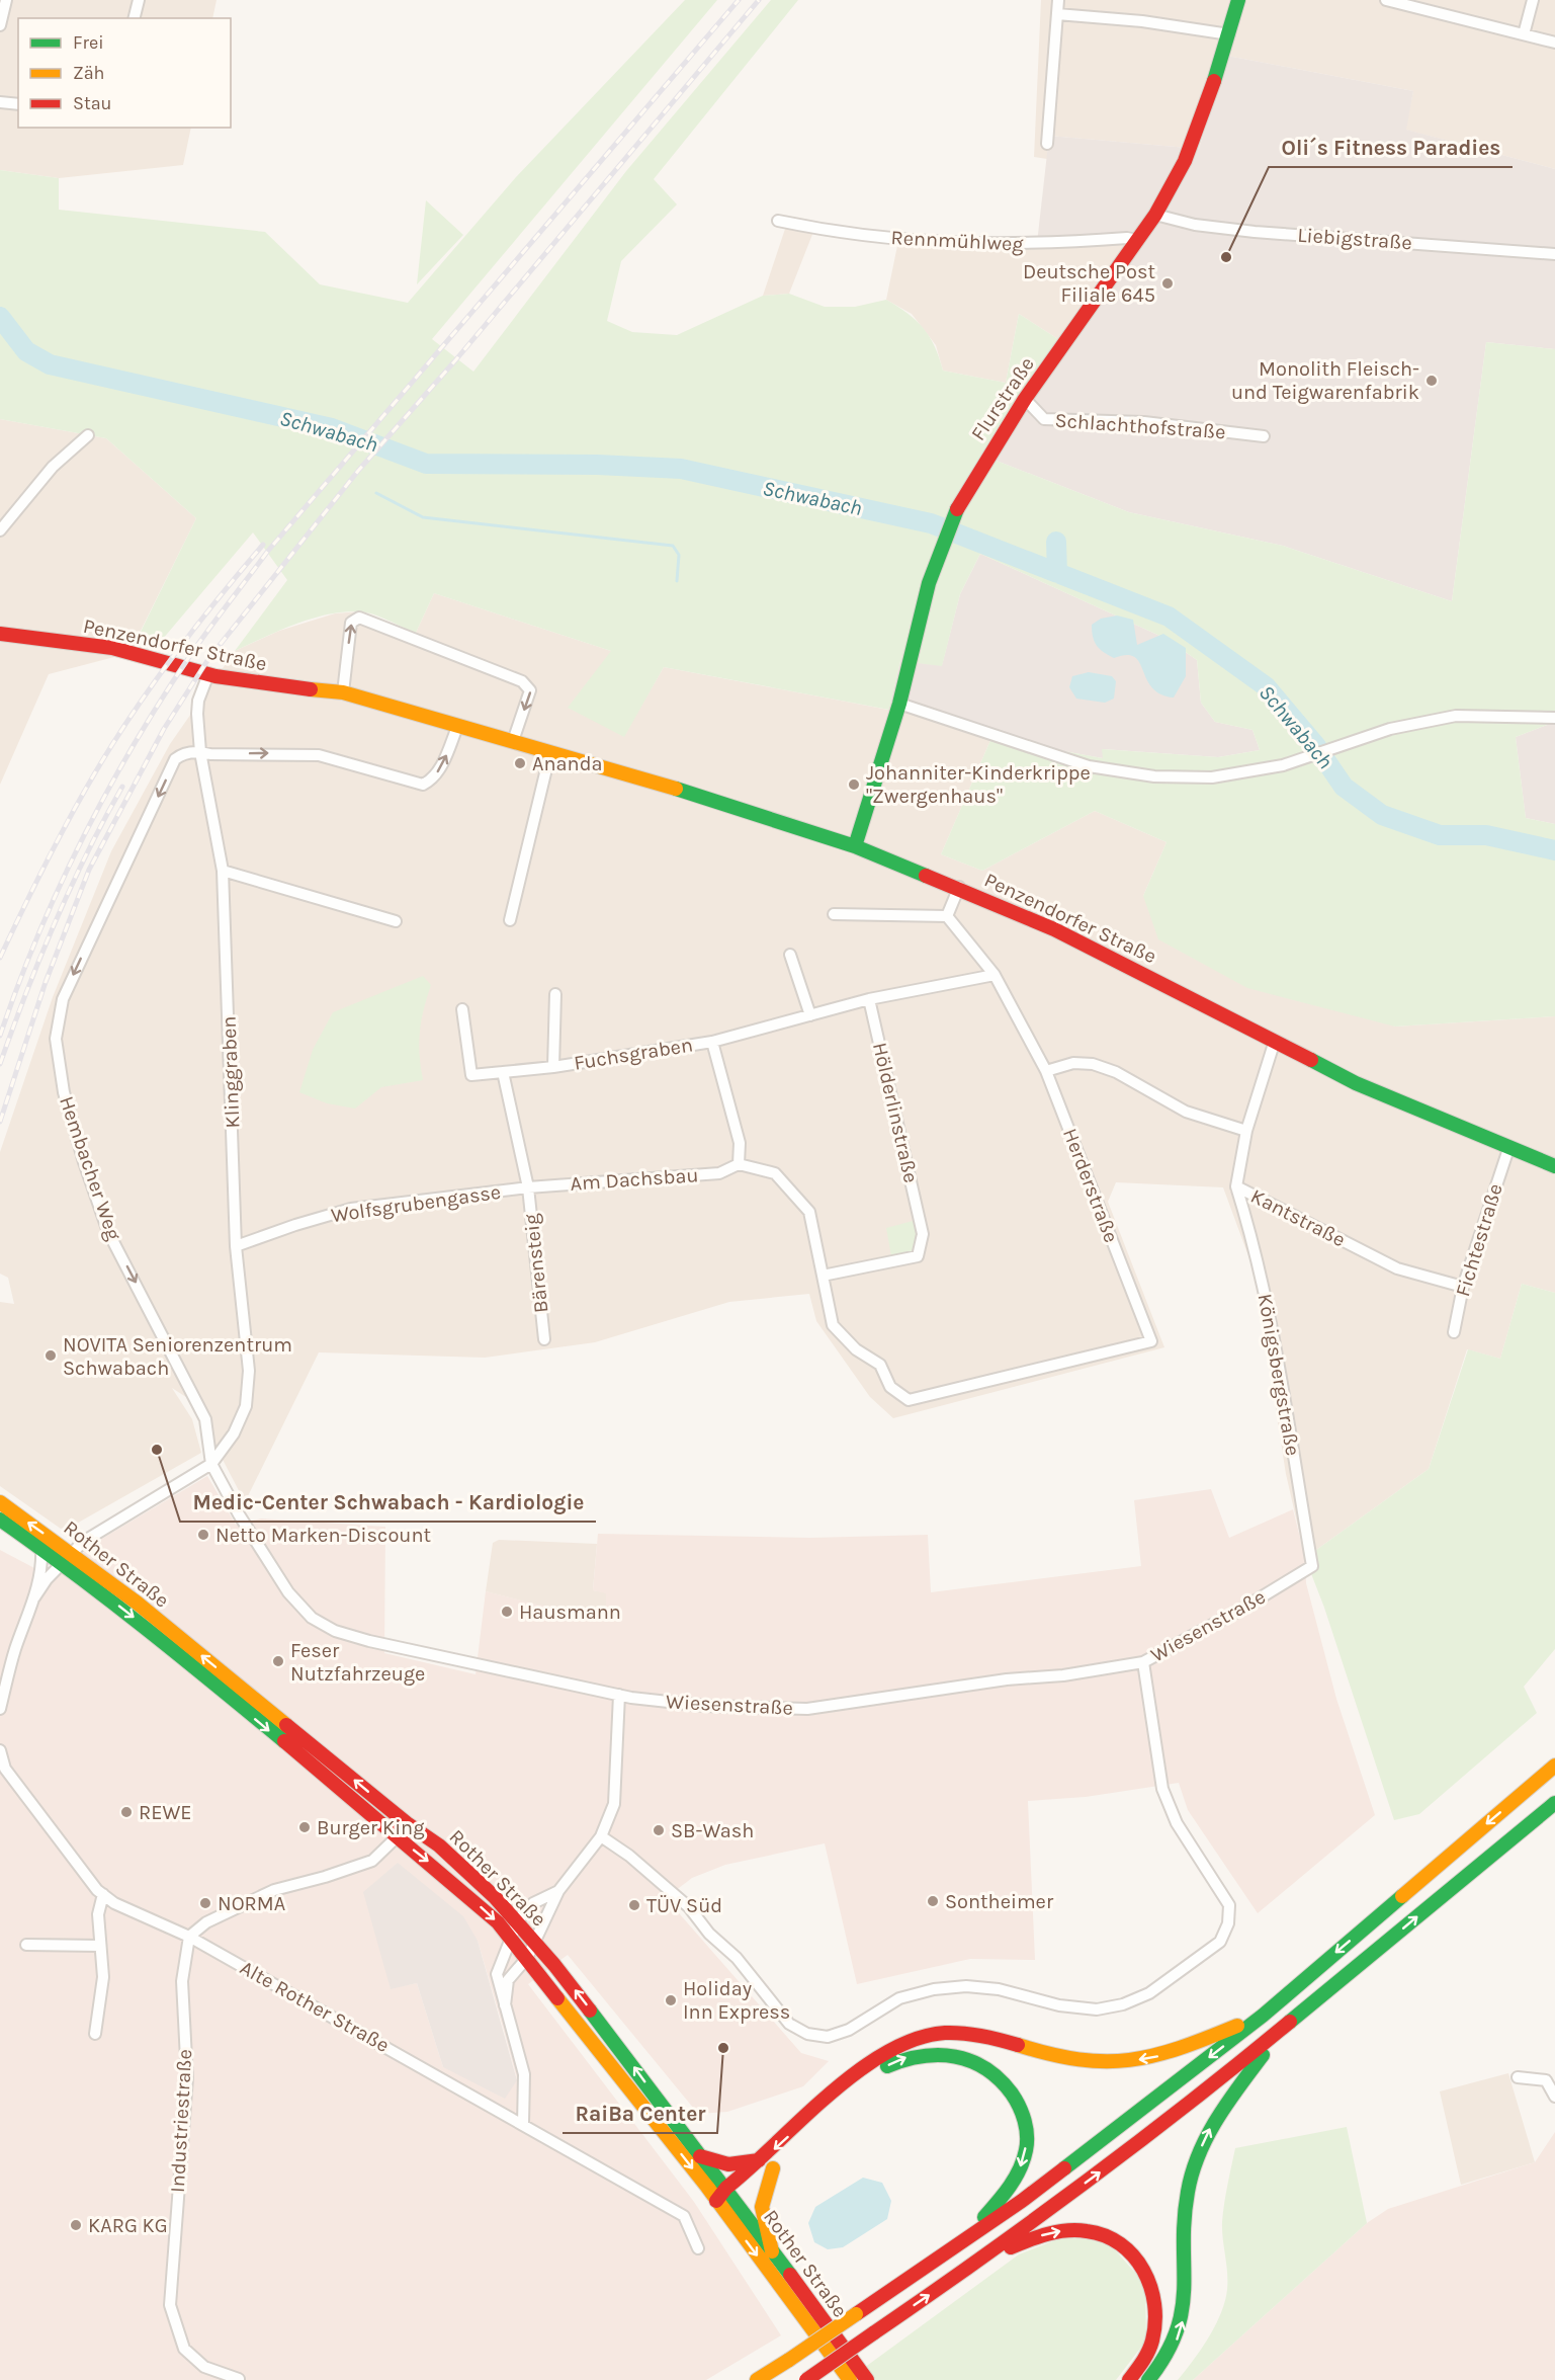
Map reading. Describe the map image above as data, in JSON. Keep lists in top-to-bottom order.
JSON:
{
  "streets": {
    "main road": ["Flurstraße", "Penzendorfer Straße", "Rother Straße"],
    "street": [
      "Liebigstraße",
      "Rennmühlweg",
      "Schlachthofstraße",
      "Fuchsgraben",
      "Klinggraben",
      "Hölderlinstraße",
      "Hembacher Weg",
      "Am Dachsbau",
      "Herderstraße",
      "Wolfsgrubengasse",
      "Kantstraße",
      "Fichtestraße",
      "Bärensteig",
      "Königsbergstraße",
      "Wiesenstraße",
      "Alte Rother Straße",
      "Industriestraße"
    ]
  },
  "crossings": [
    ["Liebigstraße", "Flurstraße"],
    ["Rennmühlweg", "Flurstraße"],
    ["Flurstraße", "Schlachthofstraße"],
    ["Flurstraße", "Penzendorfer Straße"],
    ["Penzendorfer Straße", "Klinggraben"],
    ["Penzendorfer Straße", "Kantstraße"],
    ["Penzendorfer Straße", "Fichtestraße"],
    ["Fuchsgraben", "Hölderlinstraße"],
    ["Fuchsgraben", "Am Dachsbau"],
    ["Klinggraben", "Hembacher Weg"],
    ["Klinggraben", "Wolfsgrubengasse"],
    ["Klinggraben", "Wiesenstraße"],
    ["Hölderlinstraße", "Herderstraße"],
    ["Hembacher Weg", "Wiesenstraße"],
    ["Am Dachsbau", "Wolfsgrubengasse"],
    ["Am Dachsbau", "Bärensteig"],
    ["Wolfsgrubengasse", "Bärensteig"],
    ["Kantstraße", "Fichtestraße"],
    ["Kantstraße", "Königsbergstraße"],
    ["Königsbergstraße", "Wiesenstraße"],
    ["Alte Rother Straße", "Industriestraße"]
  ],
  "one_way": ["Hembacher Weg"],
  "water": ["Schwabach"],
  "places": [
    "Oli´s Fitness Paradies",
    "Deutsche Post Filiale 645",
    "Monolith Fleisch- und Teigwarenfabrik",
    "Ananda",
    "Johanniter-Kinderkrippe \"Zwergenhaus\"",
    "NOVITA Seniorenzentrum Schwabach",
    "Medic-Center Schwabach - Kardiologie",
    "Netto Marken-Discount",
    "Hausmann",
    "Feser Nutzfahrzeuge",
    "REWE",
    "Burger King",
    "SB-Wash",
    "Sontheimer",
    "NORMA",
    "TÜV Süd",
    "Holiday Inn Express",
    "RaiBa Center",
    "KARG KG"
  ],
  "legend": ["Frei", "Zäh", "Stau"]
}
